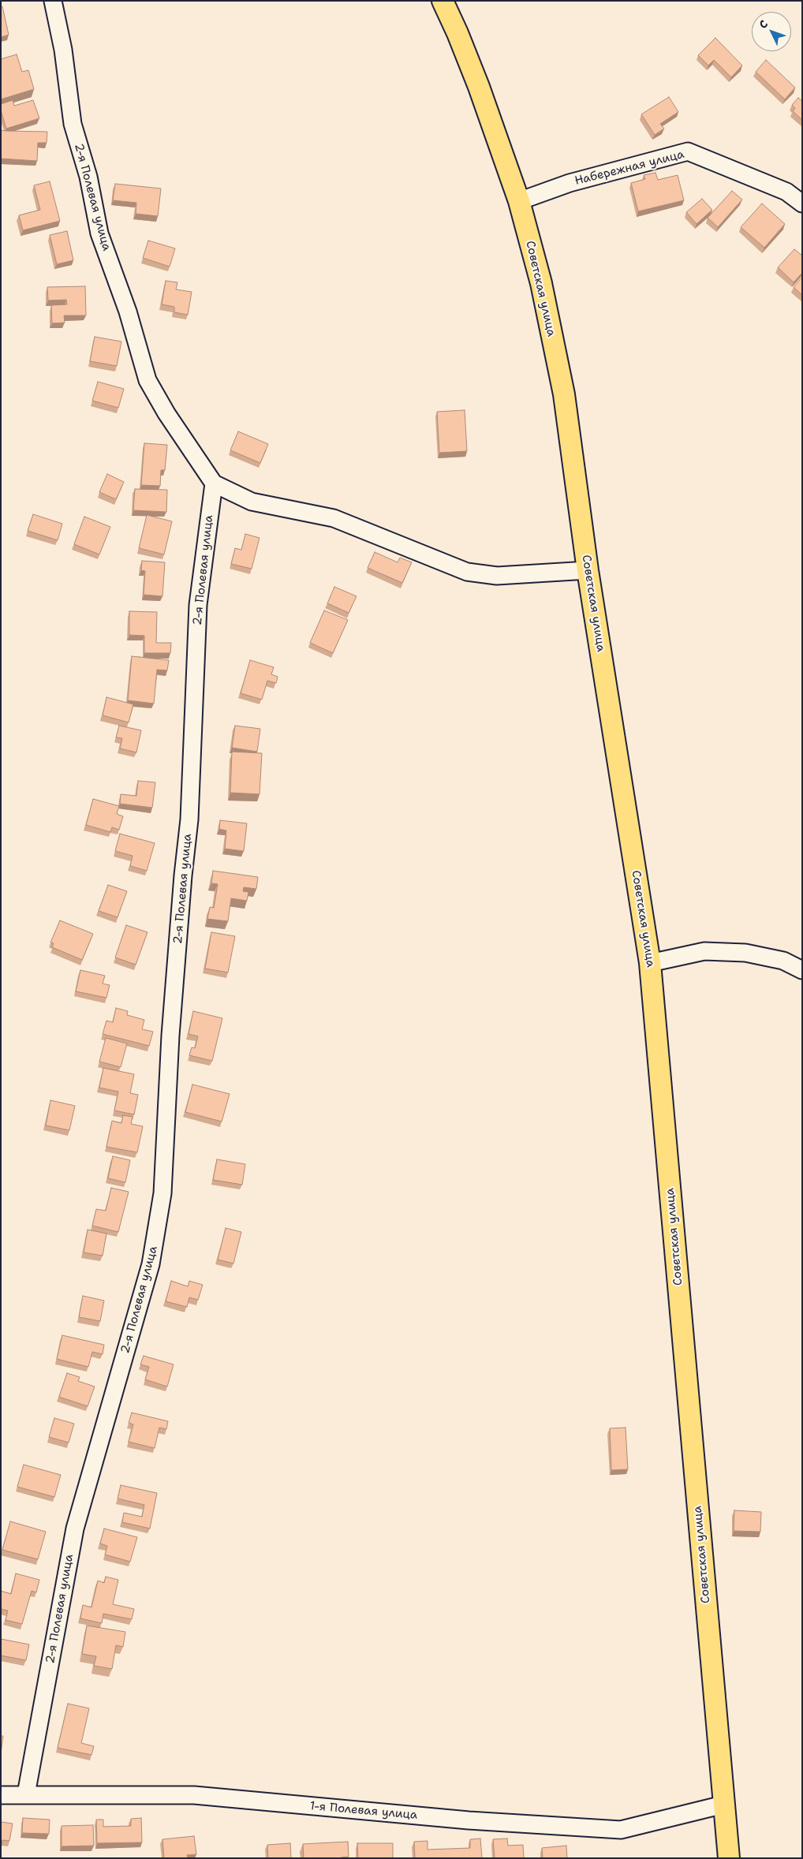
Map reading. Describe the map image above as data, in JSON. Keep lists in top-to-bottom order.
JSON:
{
  "streets": {
    "main road": ["Советская улица"],
    "street": ["Набережная улица", "2-я Полевая улица", "1-я Полевая улица"]
  },
  "crossings": [
    ["Набережная улица", "Советская улица"],
    ["2-я Полевая улица", "1-я Полевая улица"],
    ["Советская улица", "1-я Полевая улица"]
  ],
  "north": "top left"
}
